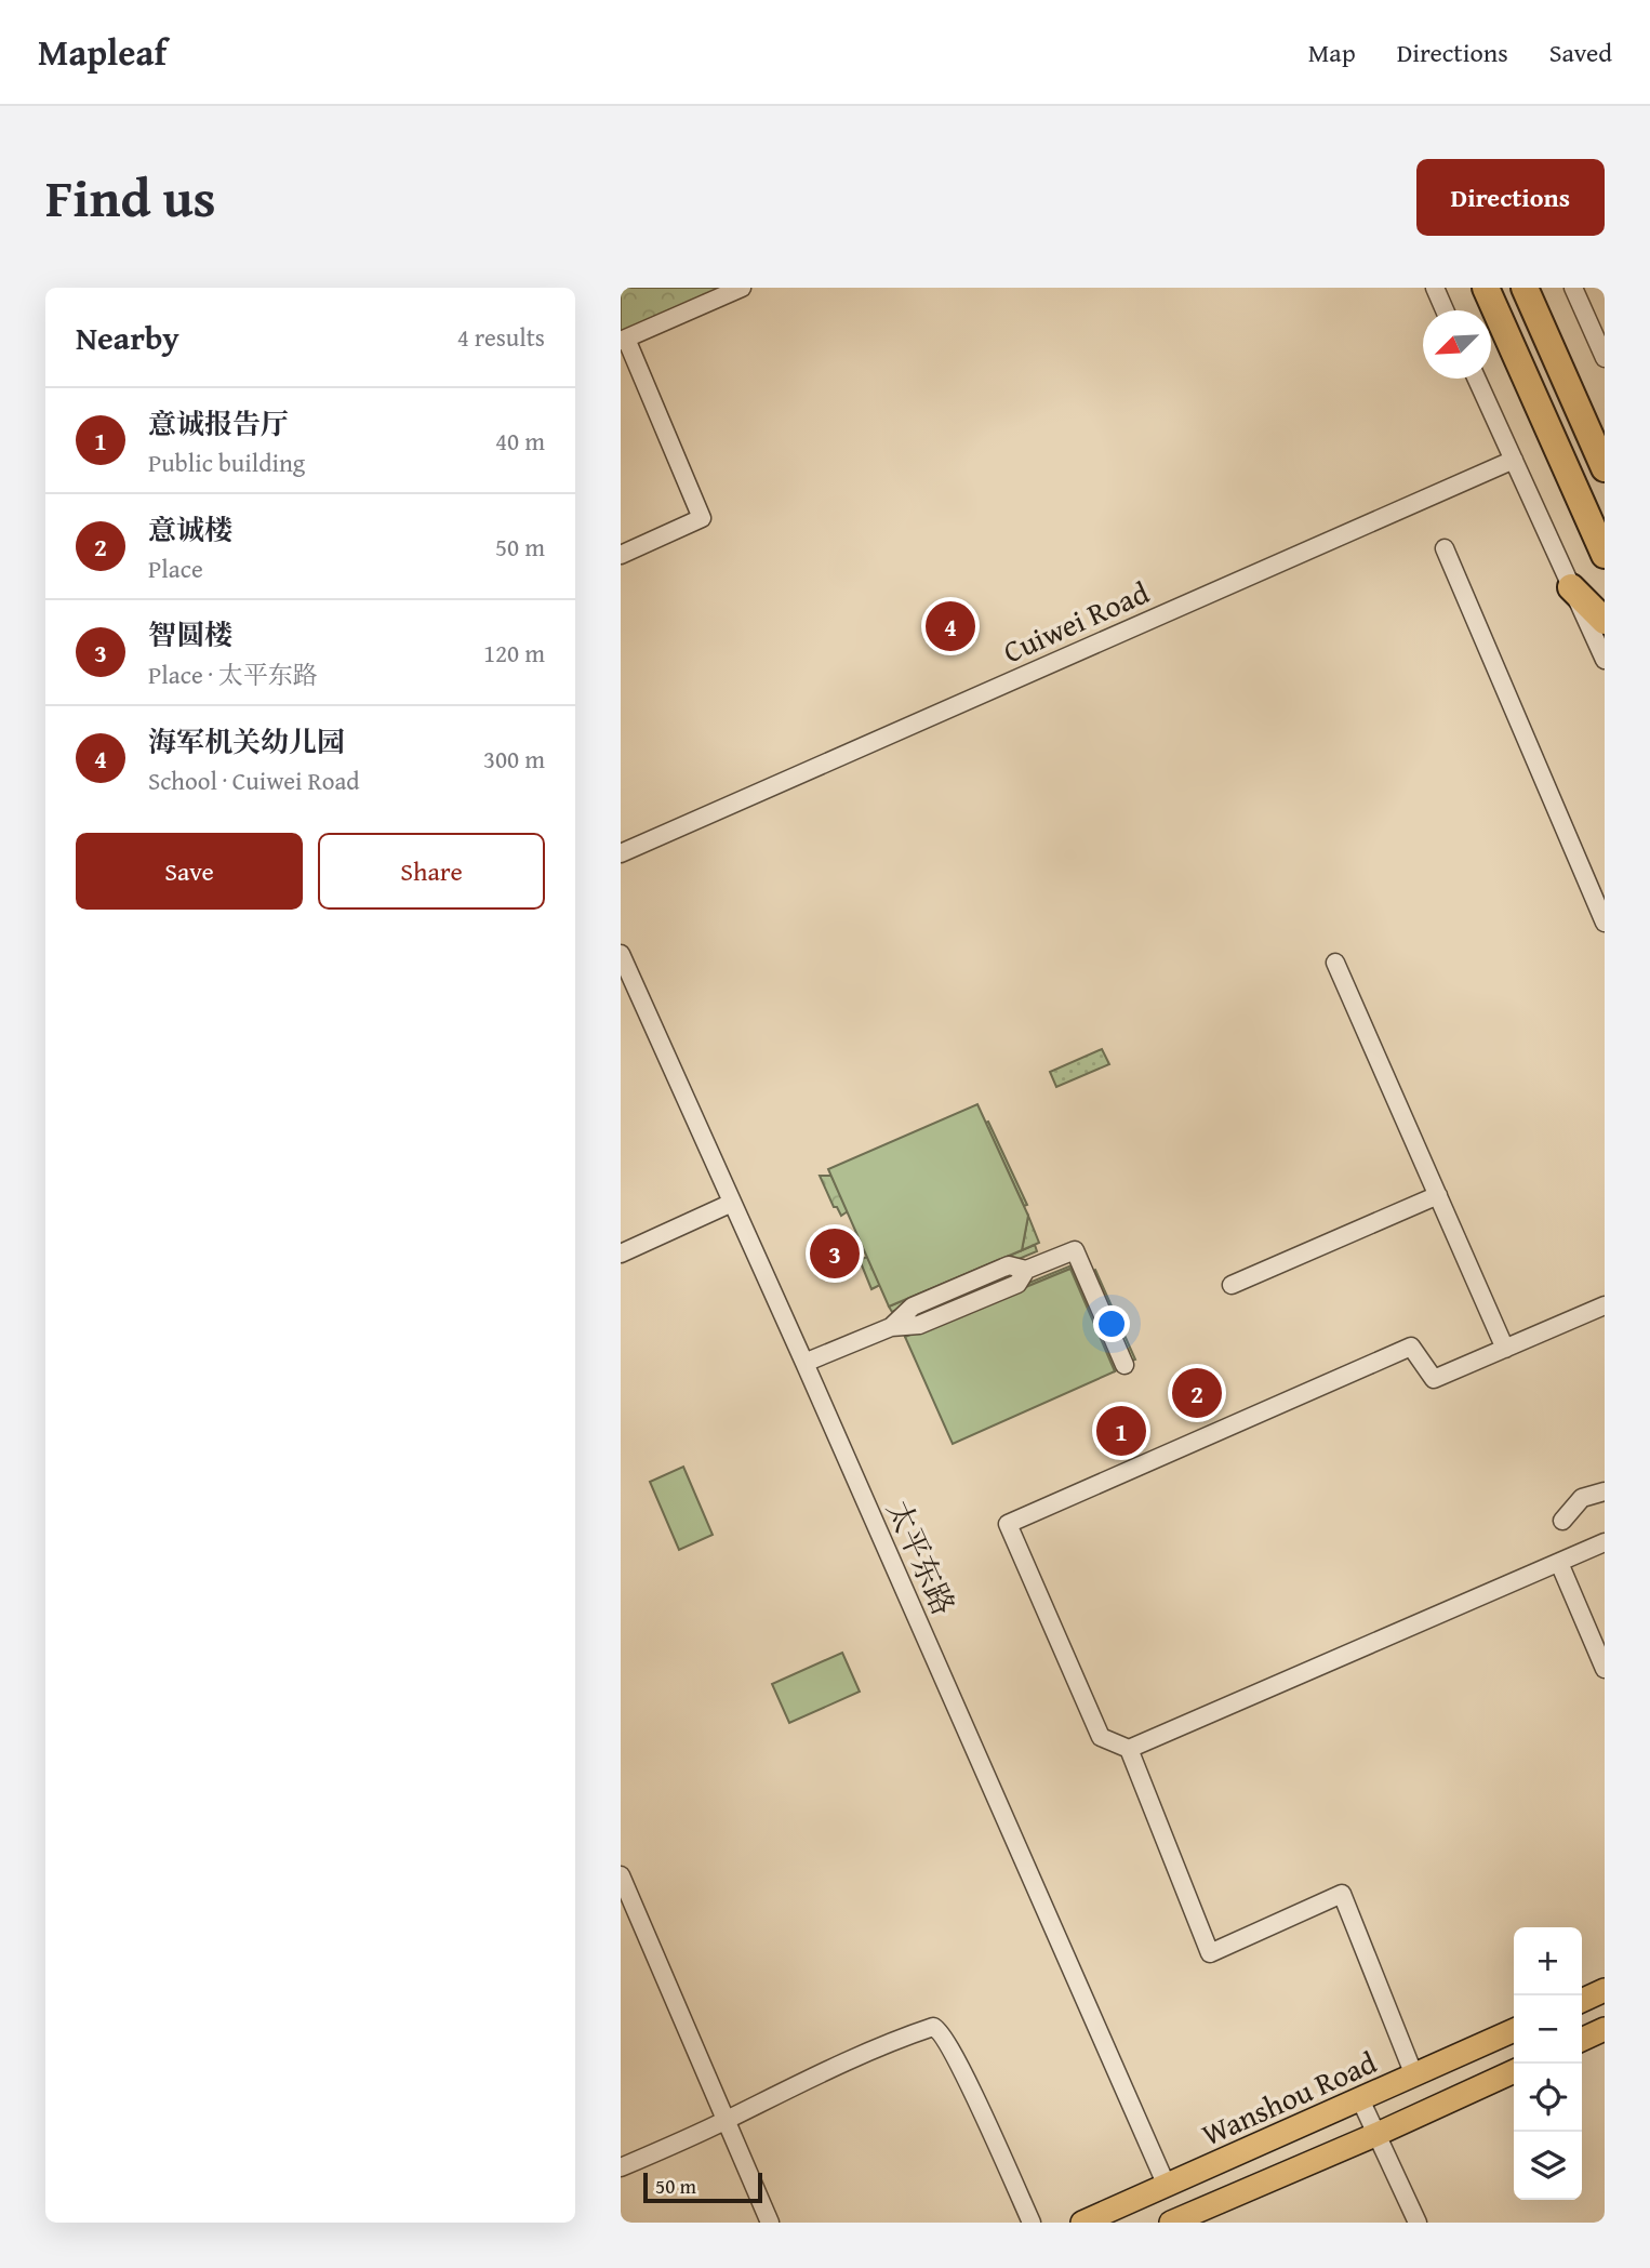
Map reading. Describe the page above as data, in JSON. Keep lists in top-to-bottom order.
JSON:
{
  "streets": {
    "main road": ["Wanshou Road"],
    "street": ["Cuiwei Road", "太平东路"]
  },
  "crossings": [
    ["太平东路", "Wanshou Road"]
  ],
  "scale_bar": "50 m",
  "north": "bottom left",
  "page": {
    "header": "Mapleaf",
    "nav": ["Map", "Directions", "Saved"],
    "title": "Find us",
    "buttons": [
      "Directions",
      ["Save", "Share"]
    ],
    "heading": ["Nearby", "4 results"],
    "list": [
      {
        "mark": "1",
        "name": "意诚报告厅",
        "note": "Public building",
        "value": "40 m"
      },
      {
        "mark": "2",
        "name": "意诚楼",
        "note": "Place",
        "value": "50 m"
      },
      {
        "mark": "3",
        "name": "智圆楼",
        "note": "Place · 太平东路",
        "value": "120 m"
      },
      {
        "mark": "4",
        "name": "海军机关幼儿园",
        "note": "School · Cuiwei Road",
        "value": "300 m"
      }
    ],
    "pins": [
      "4",
      "3",
      "2",
      "1"
    ],
    "map_buttons": ["+", "−"],
    "scale": "50 m"
  }
}
